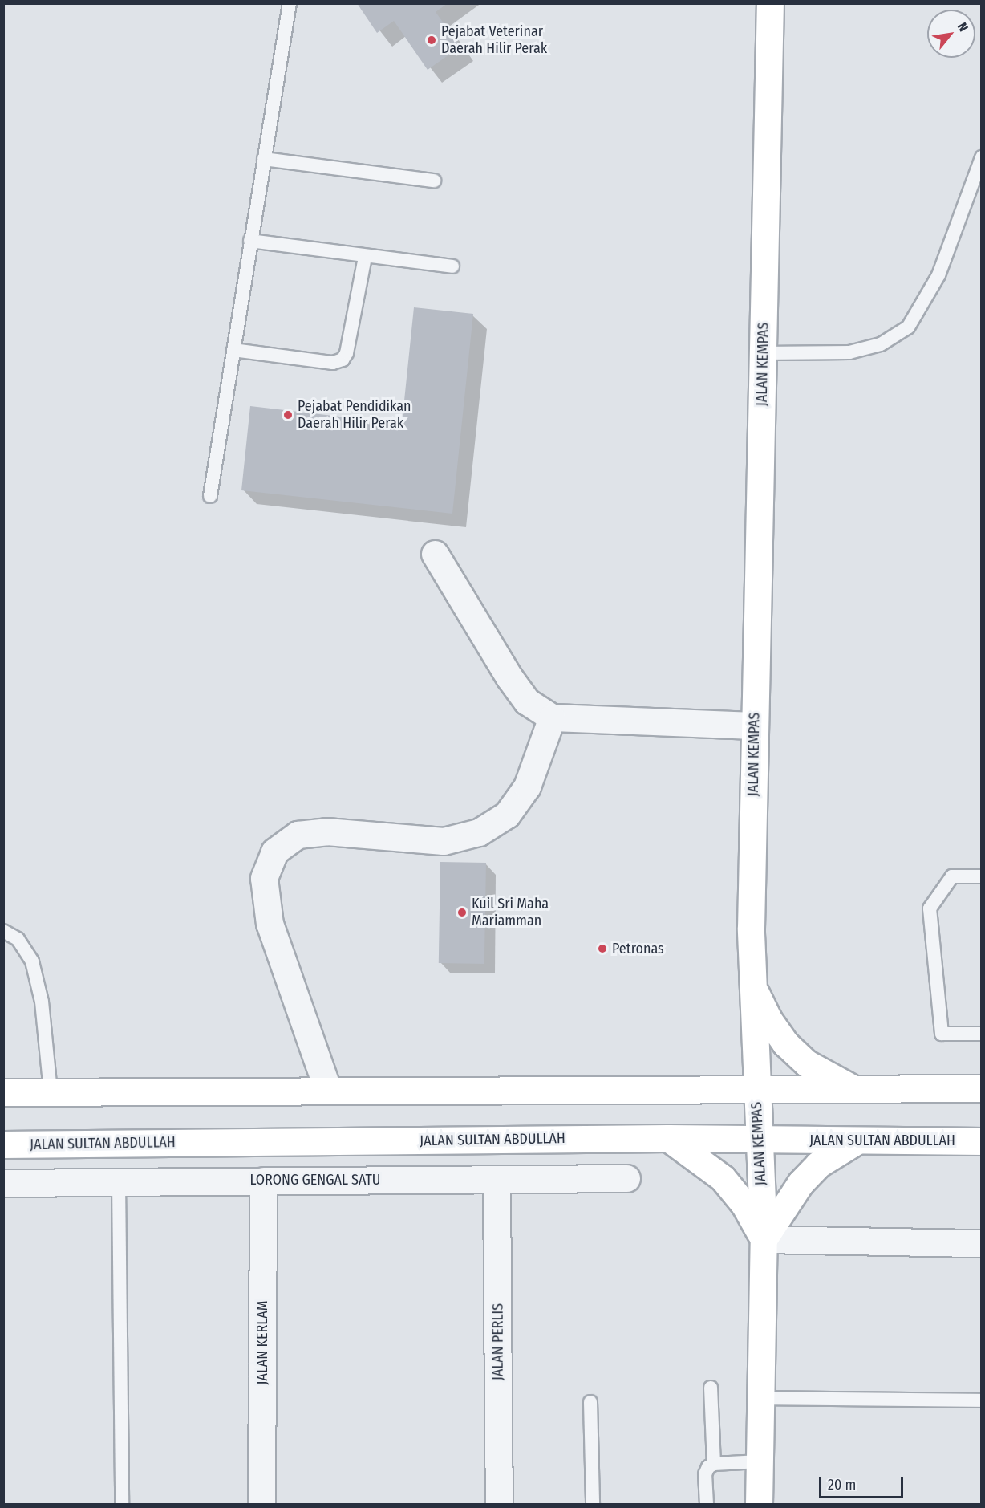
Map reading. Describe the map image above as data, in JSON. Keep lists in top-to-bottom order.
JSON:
{
  "streets": {
    "main road": ["JALAN KEMPAS", "JALAN SULTAN ABDULLAH"],
    "street": ["LORONG GENGAL SATU", "JALAN PERLIS", "JALAN KERLAM"]
  },
  "crossings": [
    ["JALAN KEMPAS", "JALAN SULTAN ABDULLAH"],
    ["LORONG GENGAL SATU", "JALAN PERLIS"],
    ["LORONG GENGAL SATU", "JALAN KERLAM"]
  ],
  "places": [
    "Pejabat Veterinar Daerah Hilir Perak",
    "Pejabat Pendidikan Daerah Hilir Perak",
    "Kuil Sri Maha Mariamman",
    "Petronas"
  ],
  "scale_bar": "20 m",
  "north": "top right"
}
